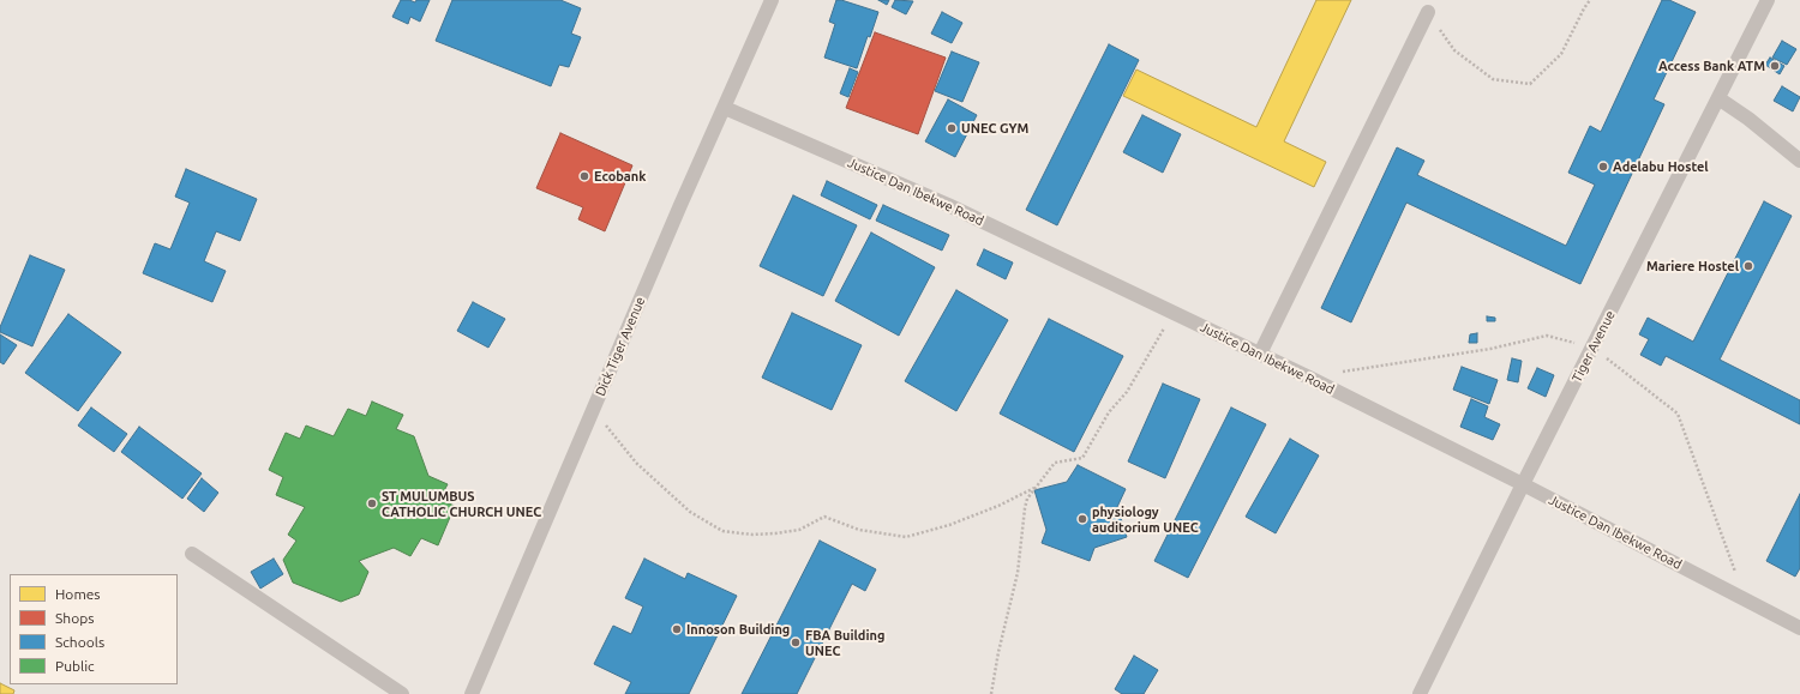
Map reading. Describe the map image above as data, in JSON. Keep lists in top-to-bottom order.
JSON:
{
  "streets": {
    "lane": ["Justice Dan Ibekwe Road", "Dick Tiger Avenue", "Tiger Avenue"]
  },
  "crossings": [
    ["Justice Dan Ibekwe Road", "Dick Tiger Avenue"],
    ["Justice Dan Ibekwe Road", "Tiger Avenue"]
  ],
  "places": [
    "Access Bank ATM",
    "UNEC GYM",
    "Adelabu Hostel",
    "Ecobank",
    "Mariere Hostel",
    "ST MULUMBUS CATHOLIC CHURCH UNEC",
    "physiology auditorium UNEC",
    "Innoson Building",
    "FBA Building UNEC"
  ],
  "legend": [
    "Homes",
    "Shops",
    "Schools",
    "Public"
  ]
}
